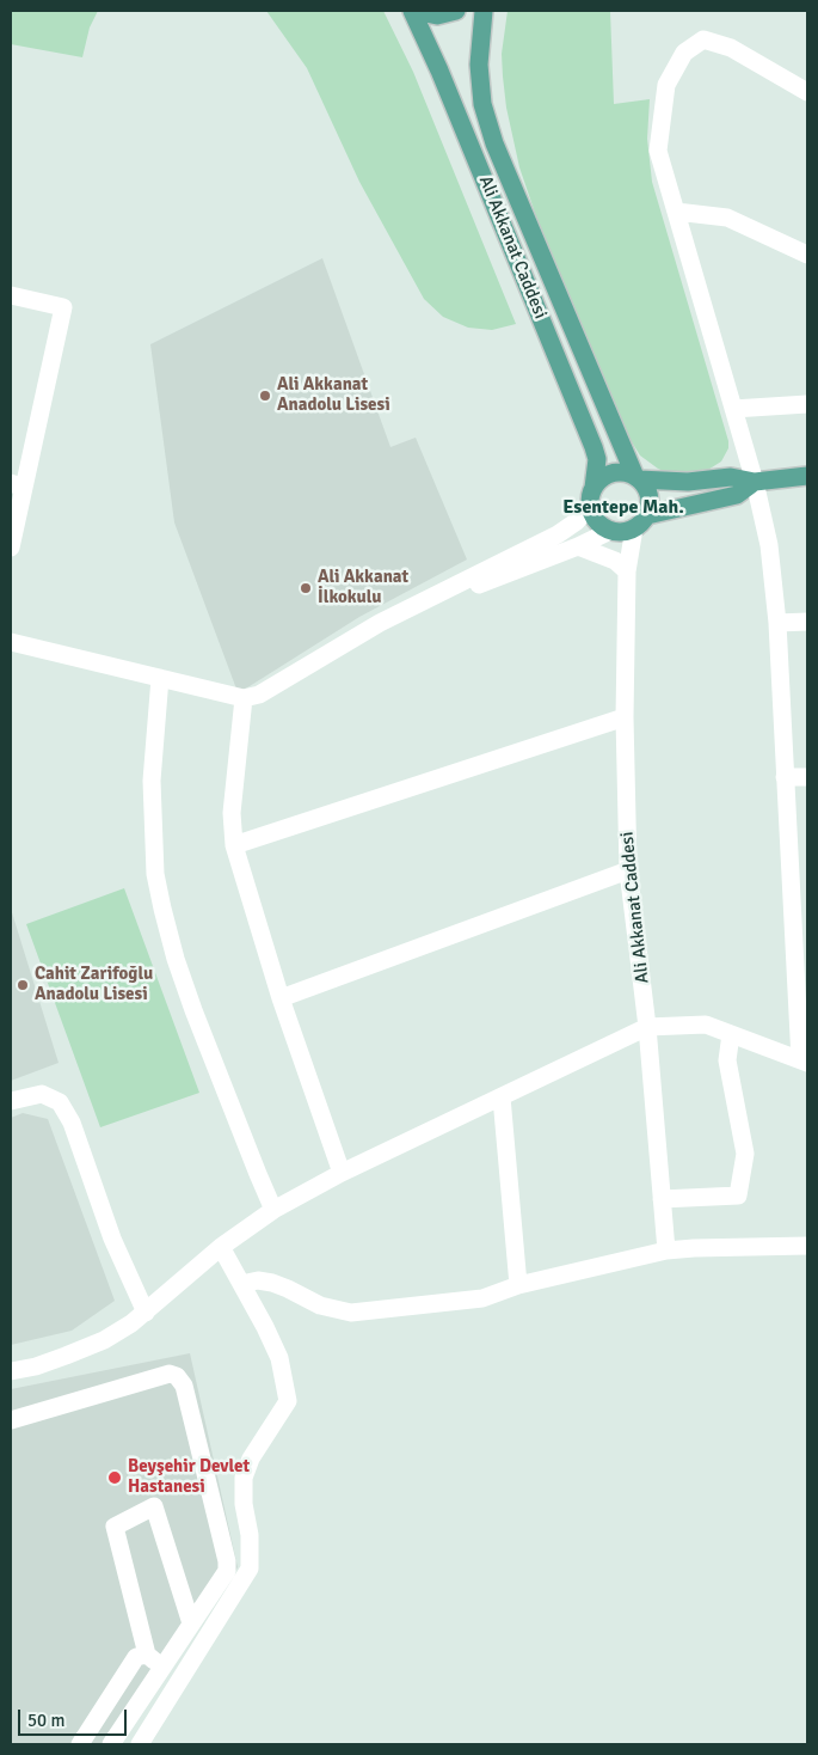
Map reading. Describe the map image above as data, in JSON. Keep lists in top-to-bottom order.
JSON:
{
  "streets": {
    "main road": ["Ali Akkanat Caddesi"]
  },
  "districts": ["Esentepe Mah."],
  "places": [
    "Ali Akkanat Anadolu Lisesi",
    "Ali Akkanat İlkokulu",
    "Cahit Zarifoğlu Anadolu Lisesi",
    "Beyşehir Devlet Hastanesi"
  ],
  "scale_bar": "50 m"
}
